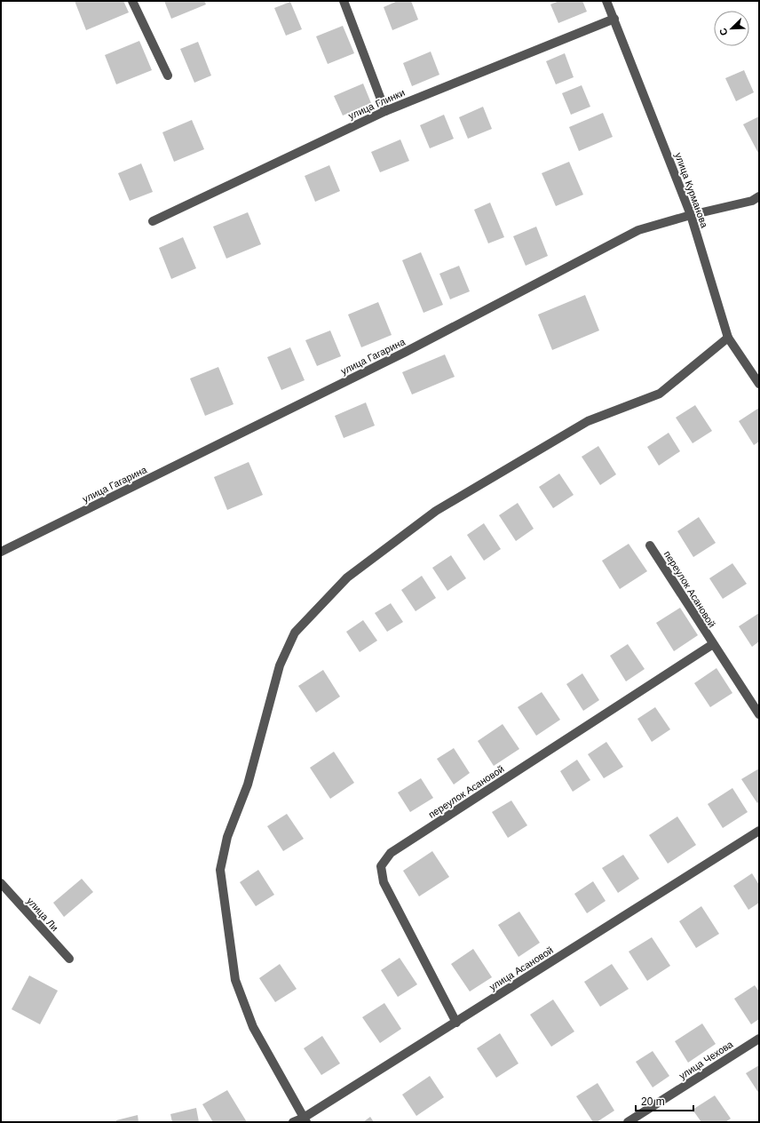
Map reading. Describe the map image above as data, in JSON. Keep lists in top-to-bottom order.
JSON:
{
  "streets": {
    "street": [
      "улица Глинки",
      "улица Курманова",
      "улица Гагарина",
      "переулок Асановой",
      "улица Ли",
      "улица Асановой",
      "улица Чехова"
    ]
  },
  "crossings": [
    ["улица Глинки", "улица Курманова"],
    ["улица Курманова", "улица Гагарина"],
    ["переулок Асановой", "улица Асановой"]
  ],
  "scale_bar": "20 m",
  "north": "bottom left"
}
